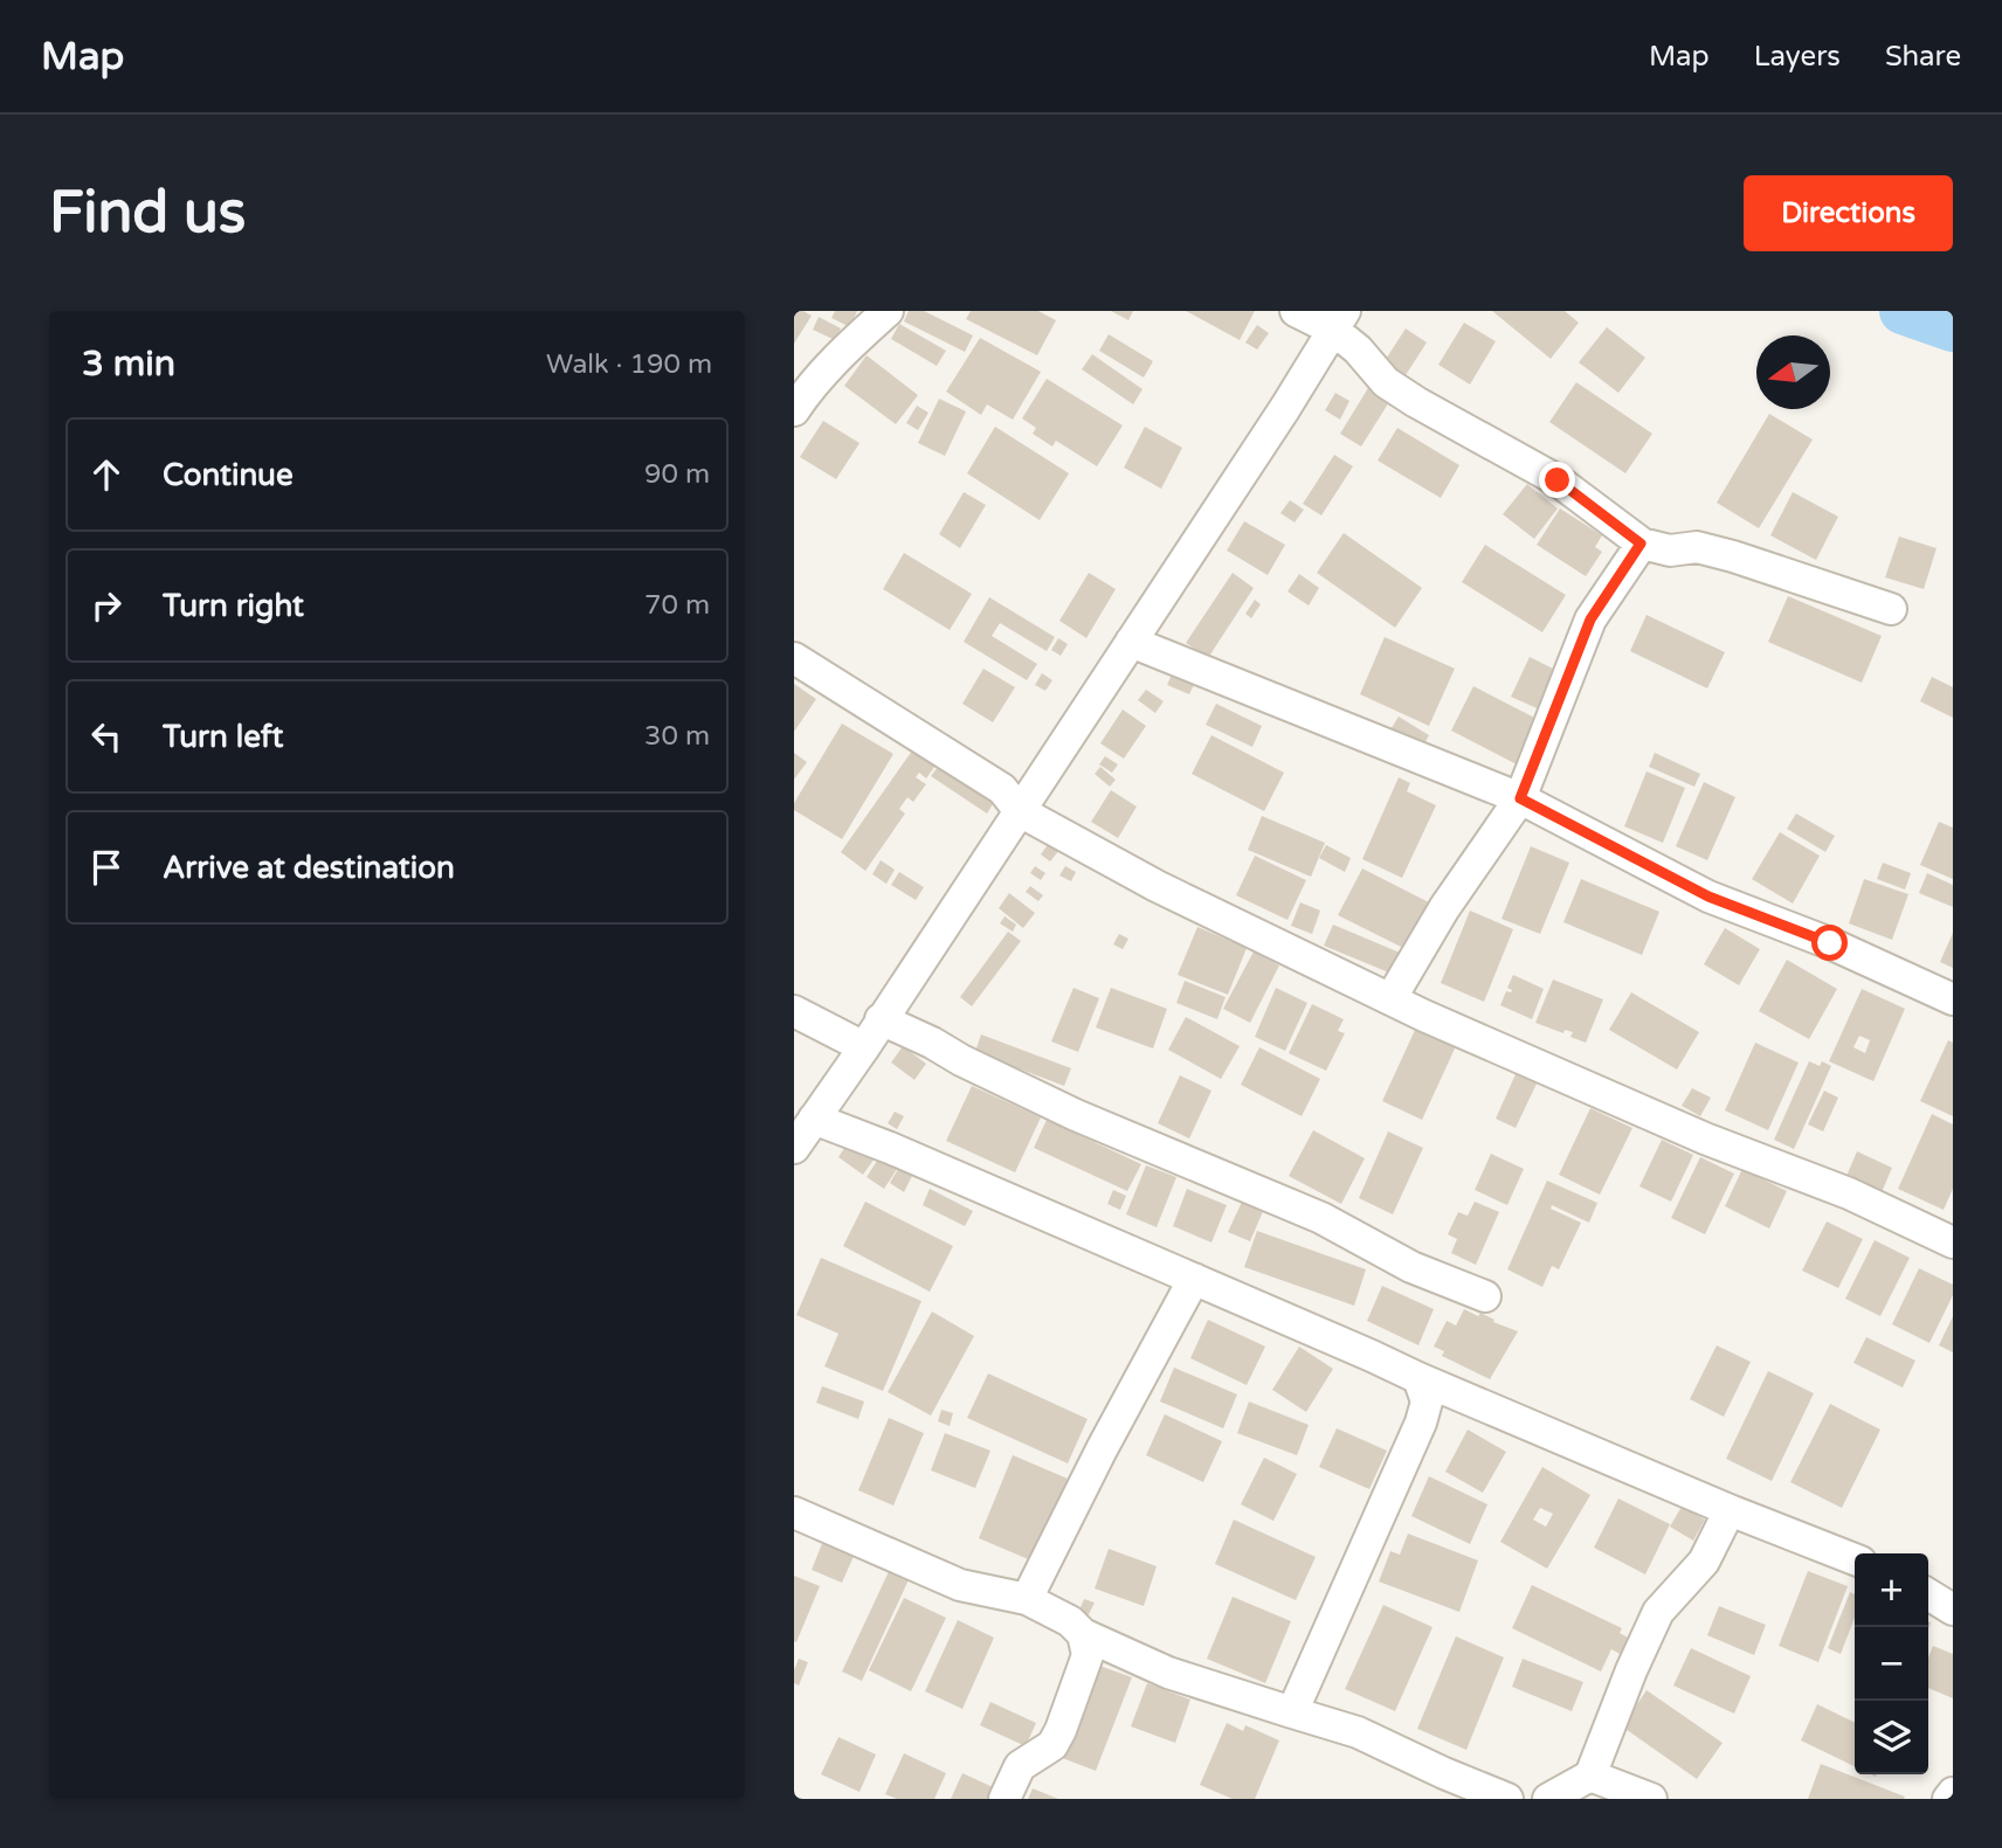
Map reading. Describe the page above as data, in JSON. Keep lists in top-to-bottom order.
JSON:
{
  "north": "left",
  "page": {
    "header": "Map",
    "nav": ["Map", "Layers", "Share"],
    "buttons": "Directions",
    "title": "Find us",
    "heading": ["3 min", "Walk · 190 m"],
    "list": [
      ["Continue", "90 m"],
      ["Turn right", "70 m"],
      ["Turn left", "30 m"],
      "Arrive at destination"
    ],
    "map_buttons": ["+", "−"]
  }
}
